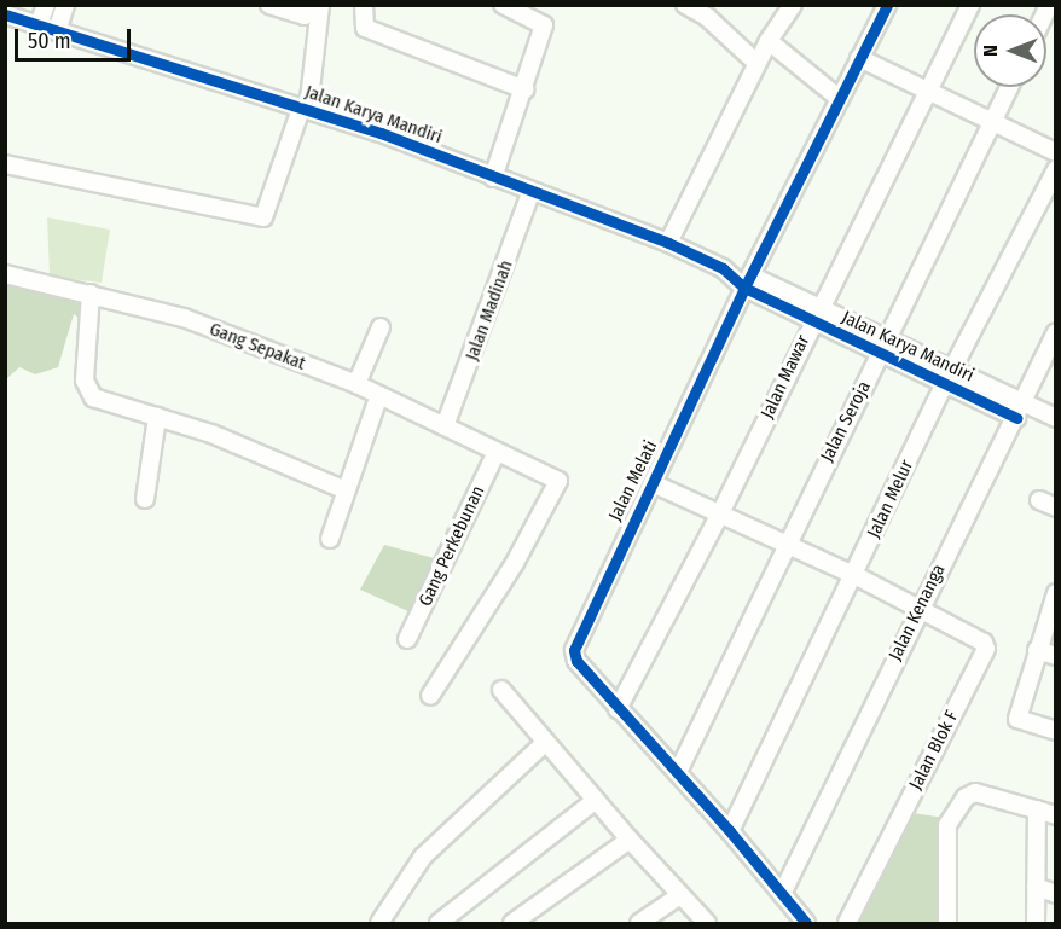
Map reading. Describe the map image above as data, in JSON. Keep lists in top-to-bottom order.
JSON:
{
  "streets": {
    "street": [
      "Jalan Karya Mandiri",
      "Jalan Madinah",
      "Gang Sepakat",
      "Jalan Mawar",
      "Jalan Seroja",
      "Jalan Melati",
      "Jalan Melur",
      "Gang Perkebunan",
      "Jalan Kenanga",
      "Jalan Blok F"
    ]
  },
  "crossings": [
    ["Jalan Karya Mandiri", "Jalan Madinah"],
    ["Jalan Karya Mandiri", "Jalan Mawar"],
    ["Jalan Karya Mandiri", "Jalan Seroja"],
    ["Jalan Karya Mandiri", "Jalan Melati"],
    ["Jalan Karya Mandiri", "Jalan Melur"],
    ["Jalan Karya Mandiri", "Jalan Kenanga"],
    ["Jalan Madinah", "Gang Sepakat"],
    ["Gang Sepakat", "Gang Perkebunan"],
    ["Jalan Mawar", "Jalan Melati"],
    ["Jalan Mawar", "Jalan Blok F"],
    ["Jalan Seroja", "Jalan Melati"],
    ["Jalan Seroja", "Jalan Blok F"],
    ["Jalan Melati", "Jalan Melur"],
    ["Jalan Melati", "Jalan Kenanga"],
    ["Jalan Melati", "Jalan Blok F"],
    ["Jalan Melur", "Jalan Blok F"],
    ["Jalan Kenanga", "Jalan Blok F"]
  ],
  "scale_bar": "50 m",
  "north": "left"
}
